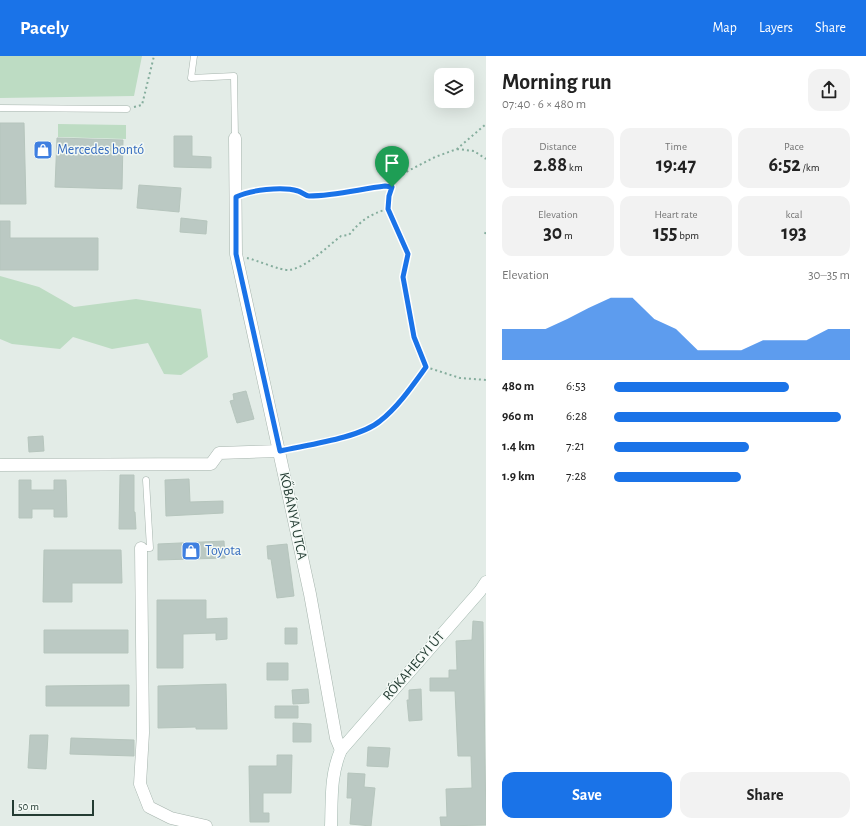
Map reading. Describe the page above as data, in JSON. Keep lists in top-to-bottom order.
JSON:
{
  "streets": {
    "street": ["KŐBÁNYA UTCA", "RÓKAHEGYI ÚT"]
  },
  "crossings": [
    ["KŐBÁNYA UTCA", "RÓKAHEGYI ÚT"]
  ],
  "places": {
    "shop": ["Mercedes bontó", "Toyota"]
  },
  "scale_bar": "50 m",
  "page": {
    "header": "Pacely",
    "nav": ["Map", "Layers", "Share"],
    "heading": ["Morning run", "07:40 · 6 × 480 m"],
    "stats": [
      ["Distance", "2.88 km"],
      ["Time", "19:47"],
      ["Pace", "6:52 /km"],
      ["Elevation", "30 m"],
      ["Heart rate", "155 bpm"],
      ["kcal", "193"]
    ],
    "chart": ["Elevation", "30–35 m"],
    "list": [
      {
        "name": "480 m",
        "note": "6:53"
      },
      {
        "name": "960 m",
        "note": "6:28"
      },
      {
        "name": "1.4 km",
        "note": "7:21"
      },
      {
        "name": "1.9 km",
        "note": "7:28"
      }
    ],
    "buttons": ["Save", "Share"],
    "scale": "50 m"
  }
}
